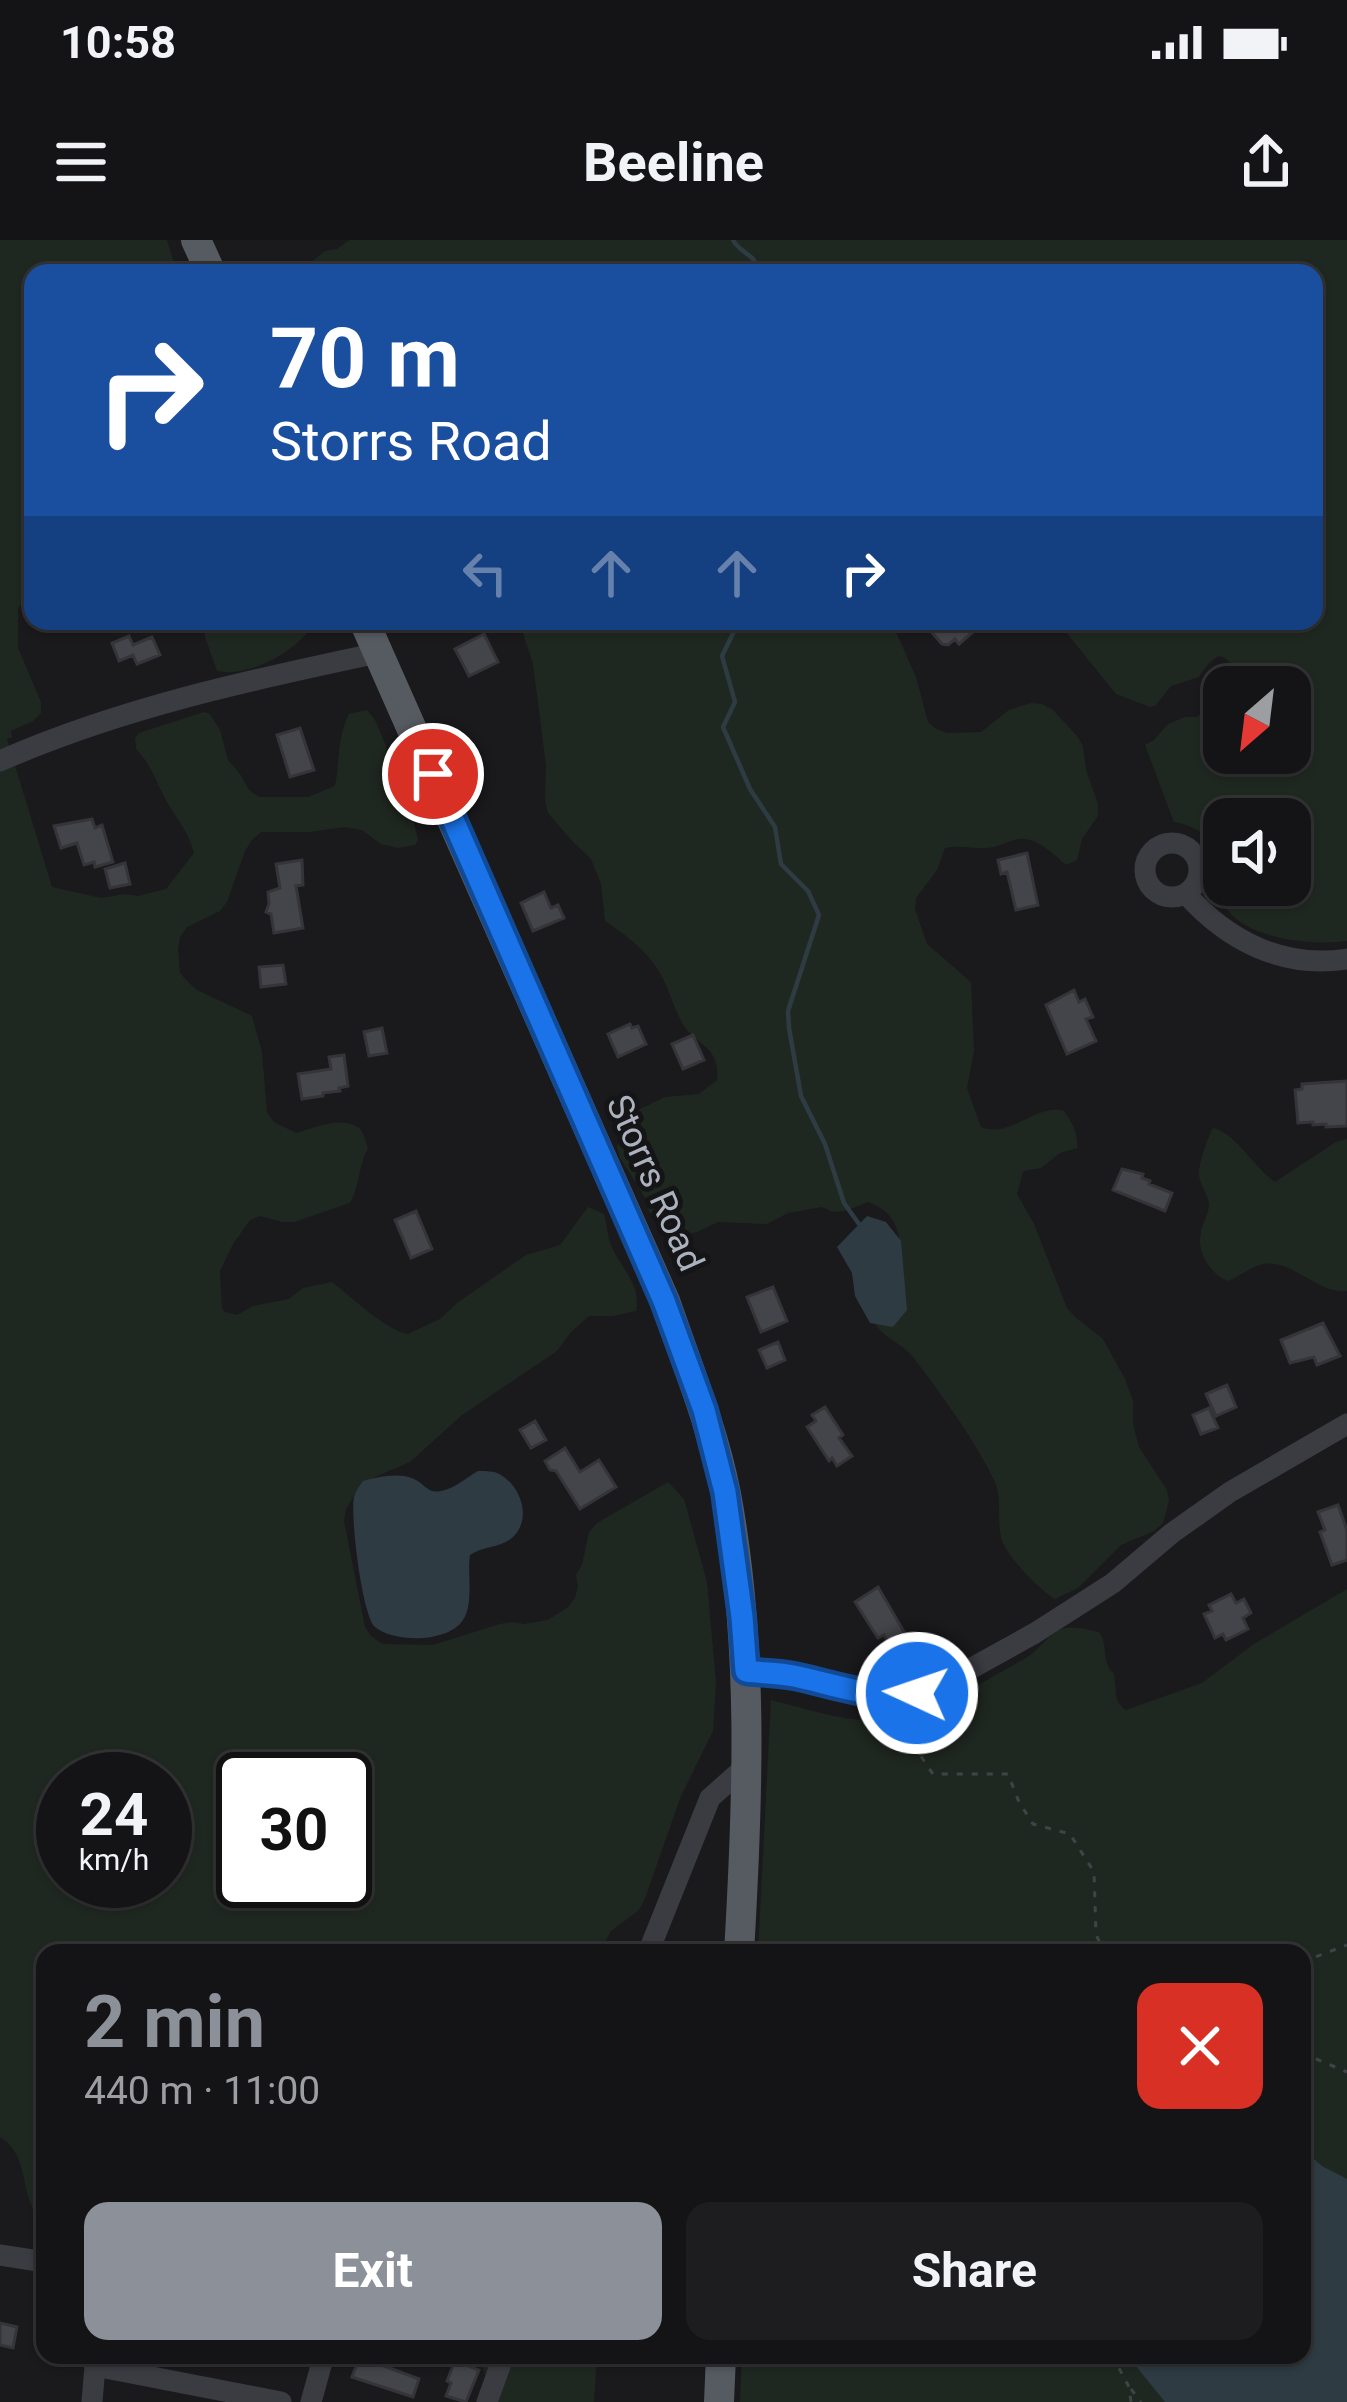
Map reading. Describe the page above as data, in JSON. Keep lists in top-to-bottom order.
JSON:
{
  "streets": {
    "main road": ["Storrs Road"]
  },
  "north": "bottom left",
  "page": {
    "status": "10:58",
    "header": "Beeline",
    "turn": ["70 m", "Storrs Road"],
    "speed": "24 km/h",
    "limit": "30",
    "heading": ["2 min", "440 m · 11:00"],
    "buttons": ["Exit", "Share"]
  }
}
